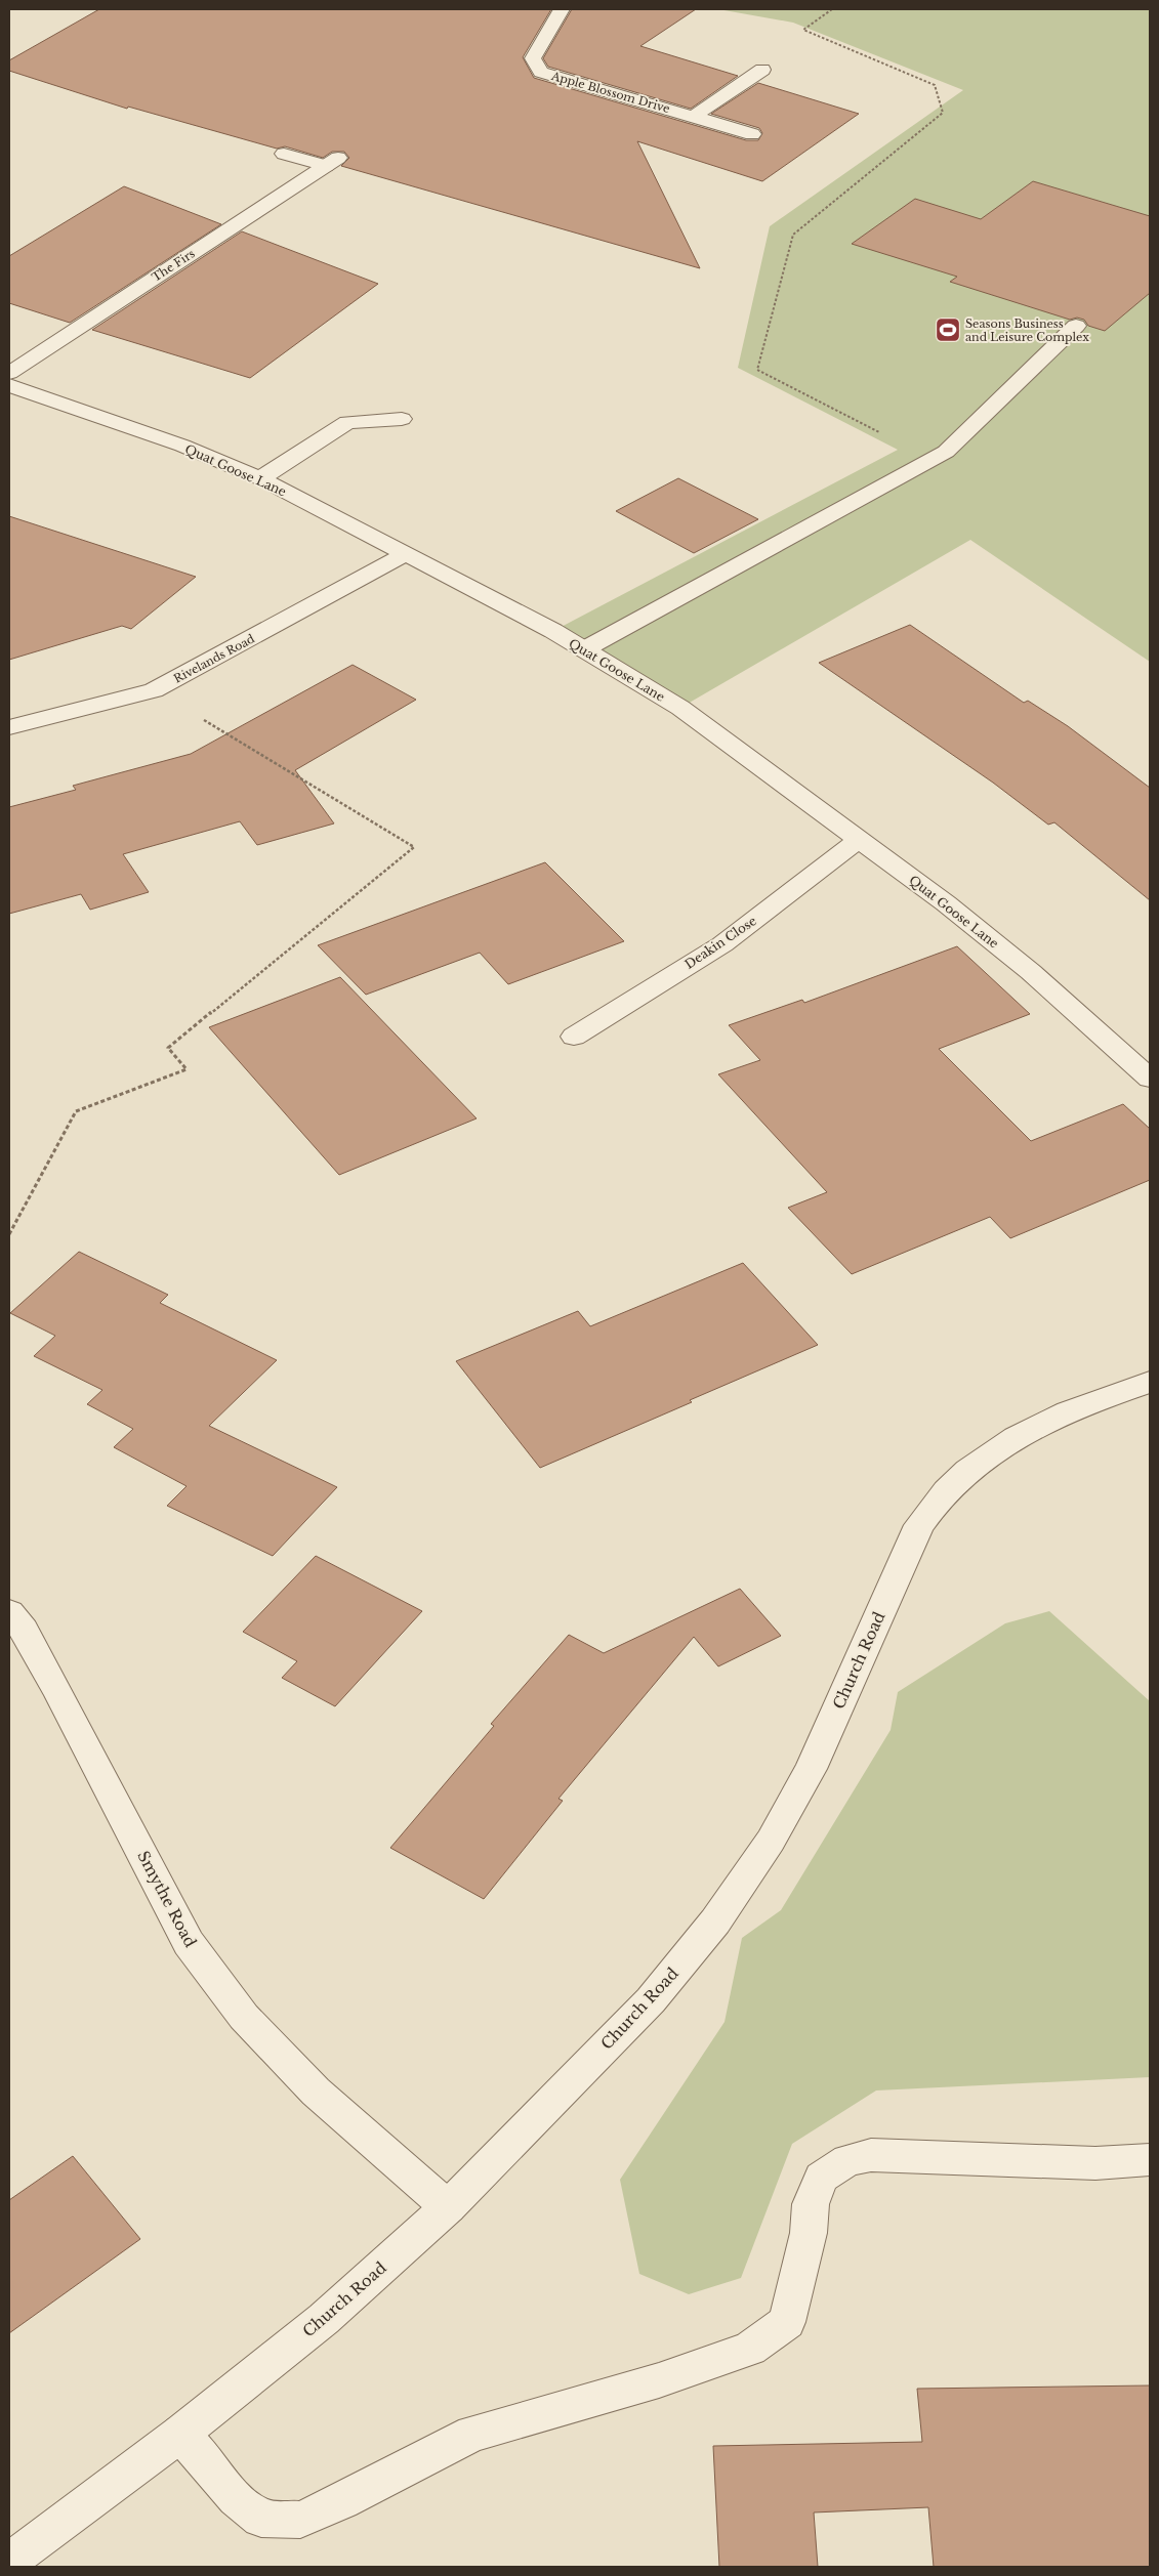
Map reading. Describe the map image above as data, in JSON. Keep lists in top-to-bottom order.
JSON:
{
  "streets": {
    "street": [
      "Apple Blossom Drive",
      "The Firs",
      "Quat Goose Lane",
      "Rivelands Road",
      "Deakin Close",
      "Church Road",
      "Smythe Road"
    ]
  },
  "crossings": [
    ["Quat Goose Lane", "Rivelands Road"],
    ["Quat Goose Lane", "Deakin Close"],
    ["Church Road", "Smythe Road"]
  ],
  "places": {
    "sports": ["Seasons Business and Leisure Complex"]
  }
}
